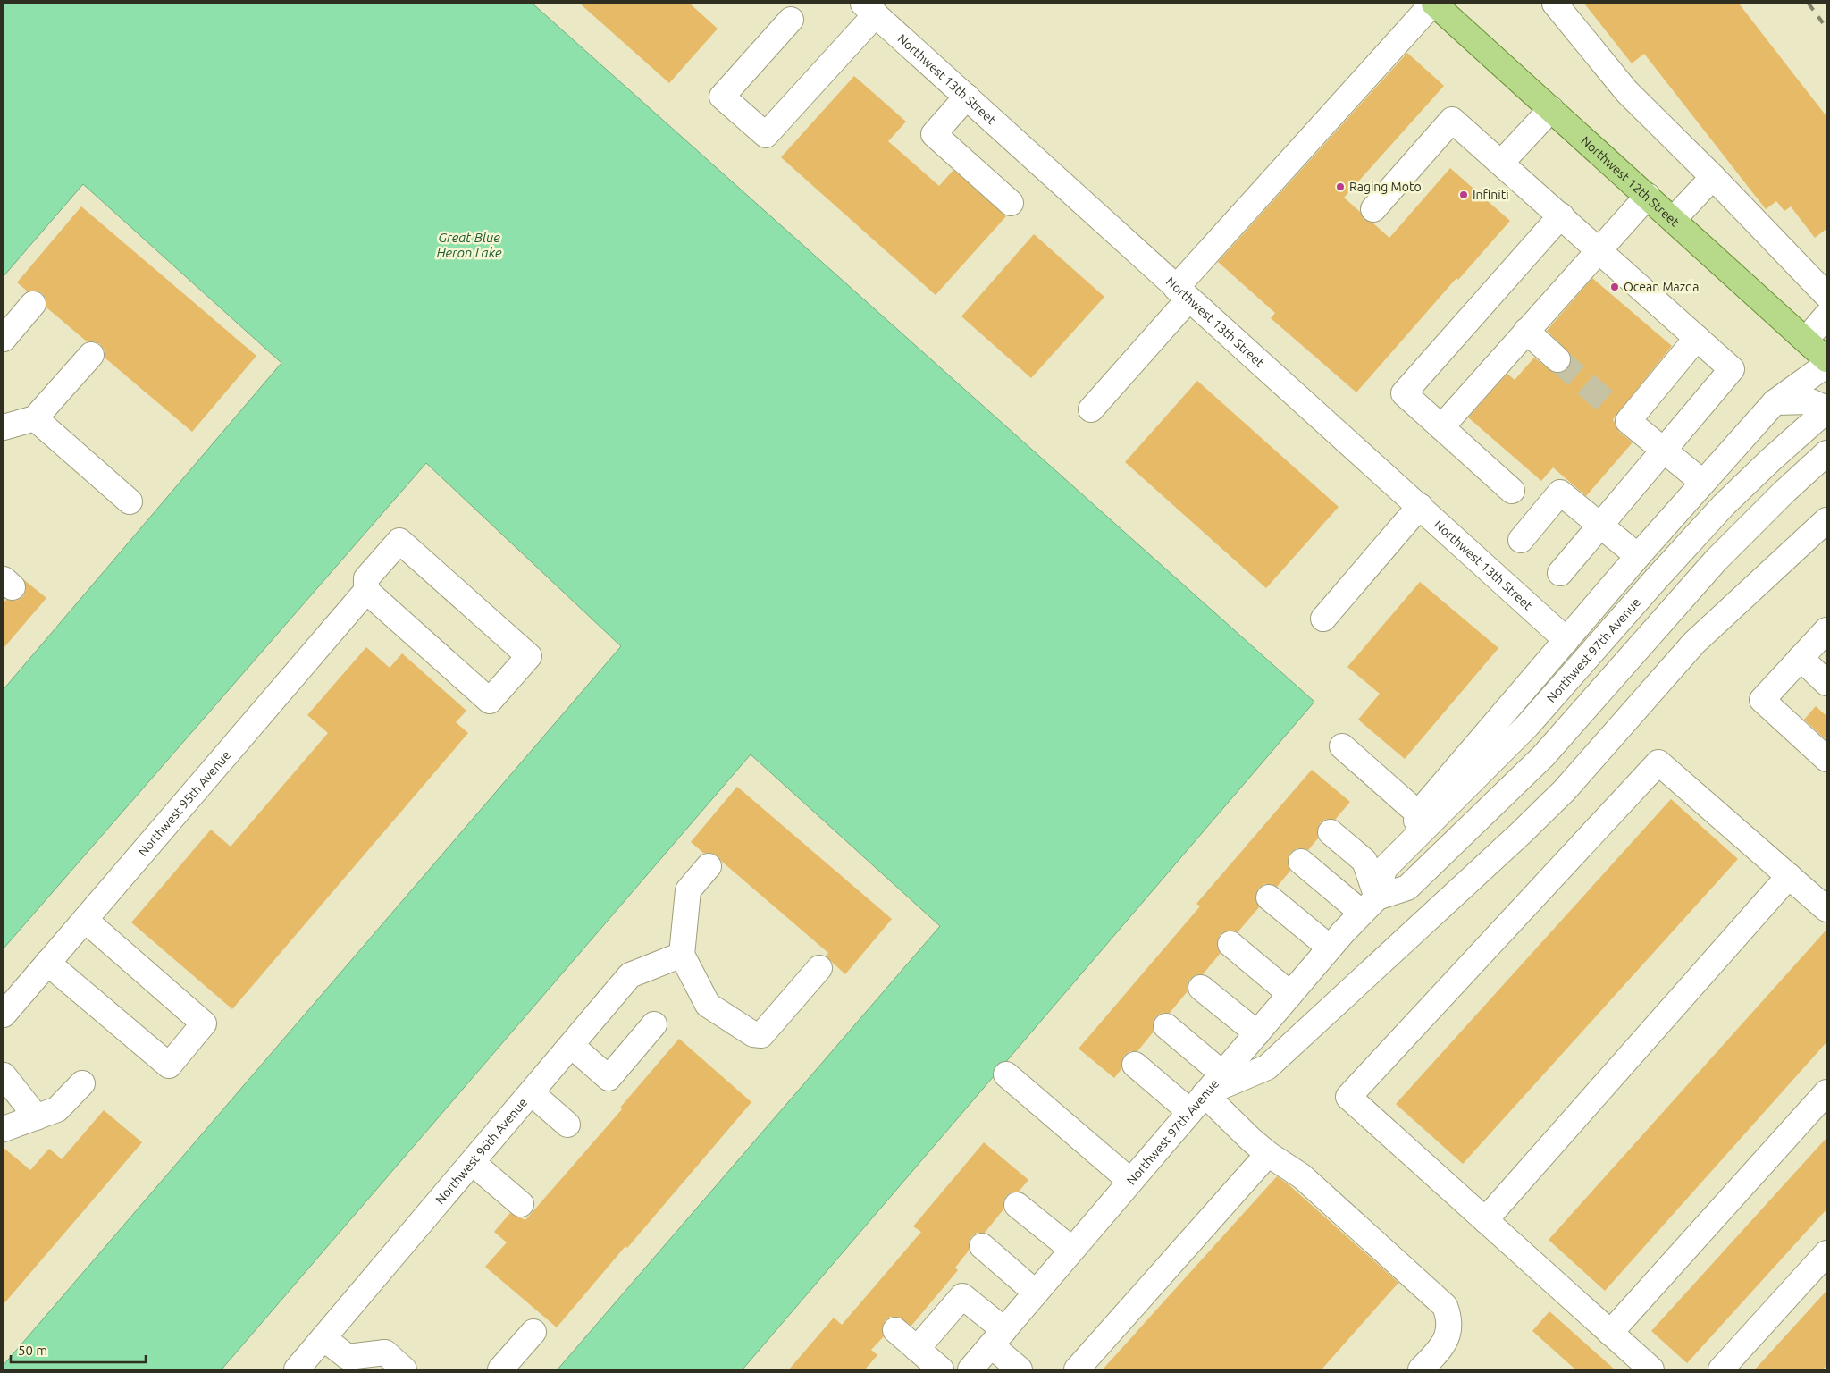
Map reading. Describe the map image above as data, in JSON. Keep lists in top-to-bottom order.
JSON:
{
  "streets": {
    "main road": ["Northwest 12th Street"],
    "street": [
      "Northwest 13th Street",
      "Northwest 97th Avenue",
      "Northwest 95th Avenue",
      "Northwest 96th Avenue"
    ]
  },
  "water": ["Great Blue Heron Lake"],
  "places": ["Raging Moto", "Infiniti", "Ocean Mazda"],
  "scale_bar": "50 m"
}
